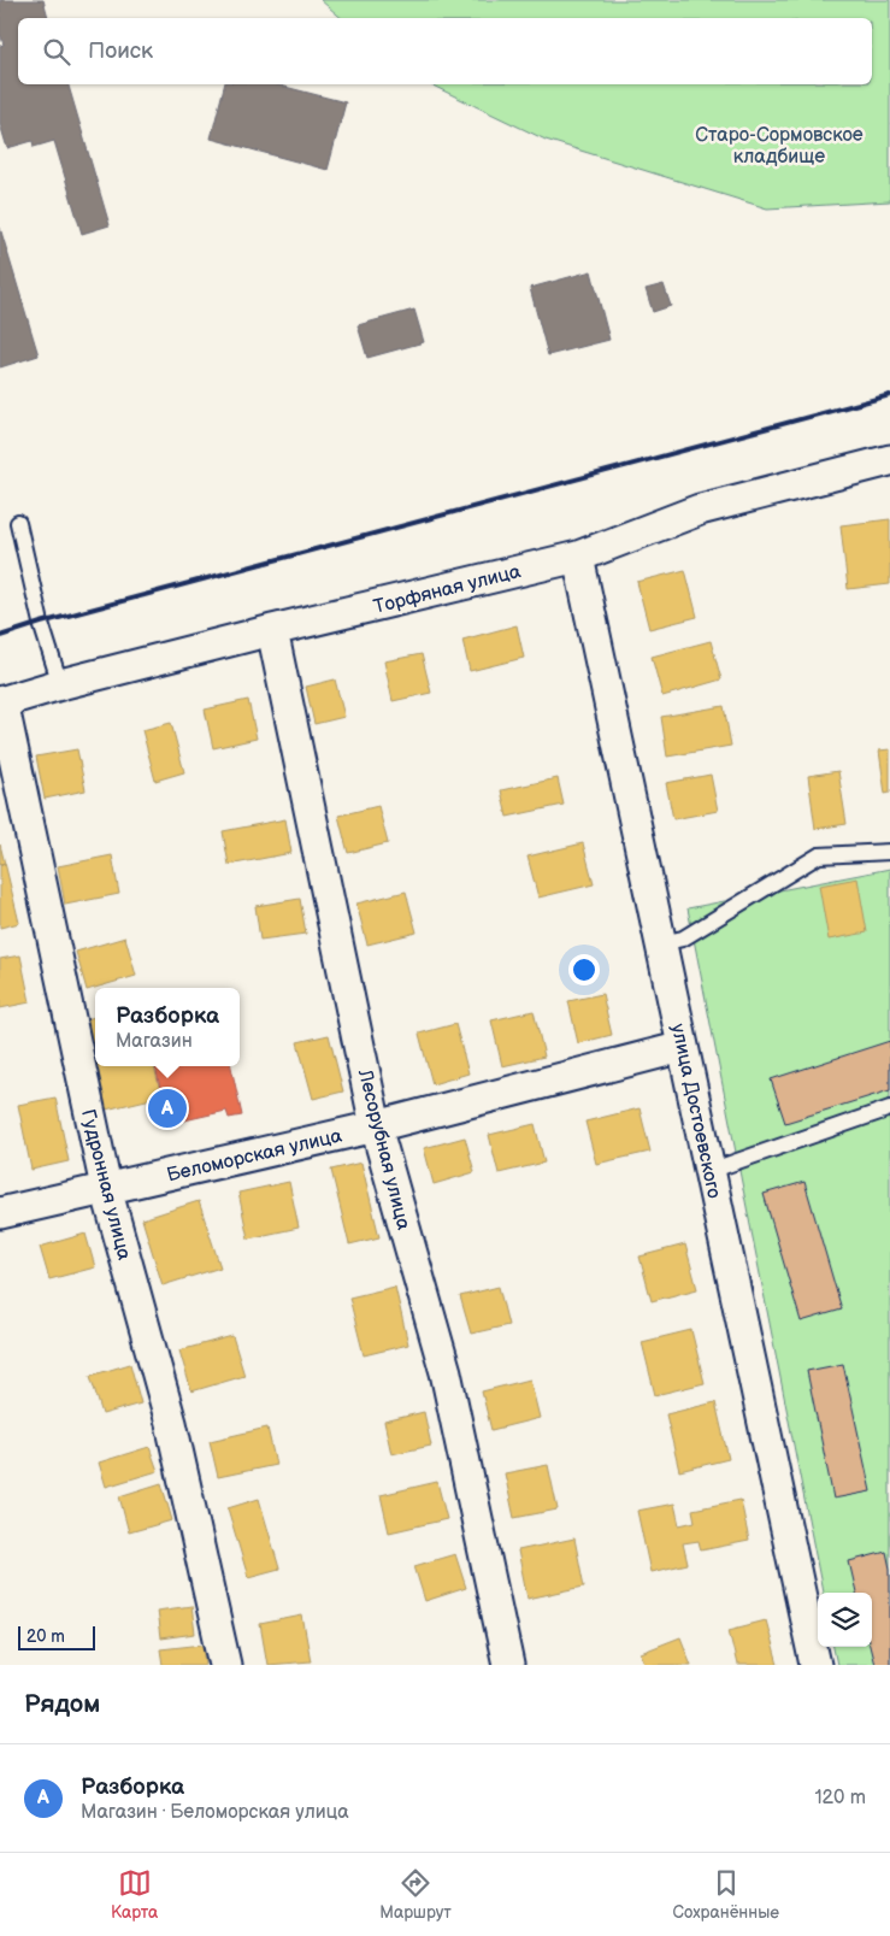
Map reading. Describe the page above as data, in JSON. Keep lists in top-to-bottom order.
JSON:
{
  "streets": {
    "street": [
      "Торфяная улица",
      "улица Достоевского",
      "Лесорубная улица",
      "Беломорская улица",
      "Гудронная улица"
    ]
  },
  "crossings": [
    ["Торфяная улица", "улица Достоевского"],
    ["Торфяная улица", "Лесорубная улица"],
    ["Торфяная улица", "Гудронная улица"],
    ["улица Достоевского", "Беломорская улица"],
    ["Лесорубная улица", "Беломорская улица"],
    ["Беломорская улица", "Гудронная улица"]
  ],
  "parks": ["Старо-Сормовское кладбище"],
  "scale_bar": "20 m",
  "page": {
    "search": "Поиск",
    "popup": ["Разборка", "Магазин"],
    "pins": "A",
    "scale": "20 m",
    "heading": "Рядом",
    "list": [
      {
        "mark": "A",
        "name": "Разборка",
        "note": "Магазин · Беломорская улица",
        "value": "120 m"
      }
    ],
    "nav": ["Карта", "Маршрут", "Сохранённые"]
  }
}
